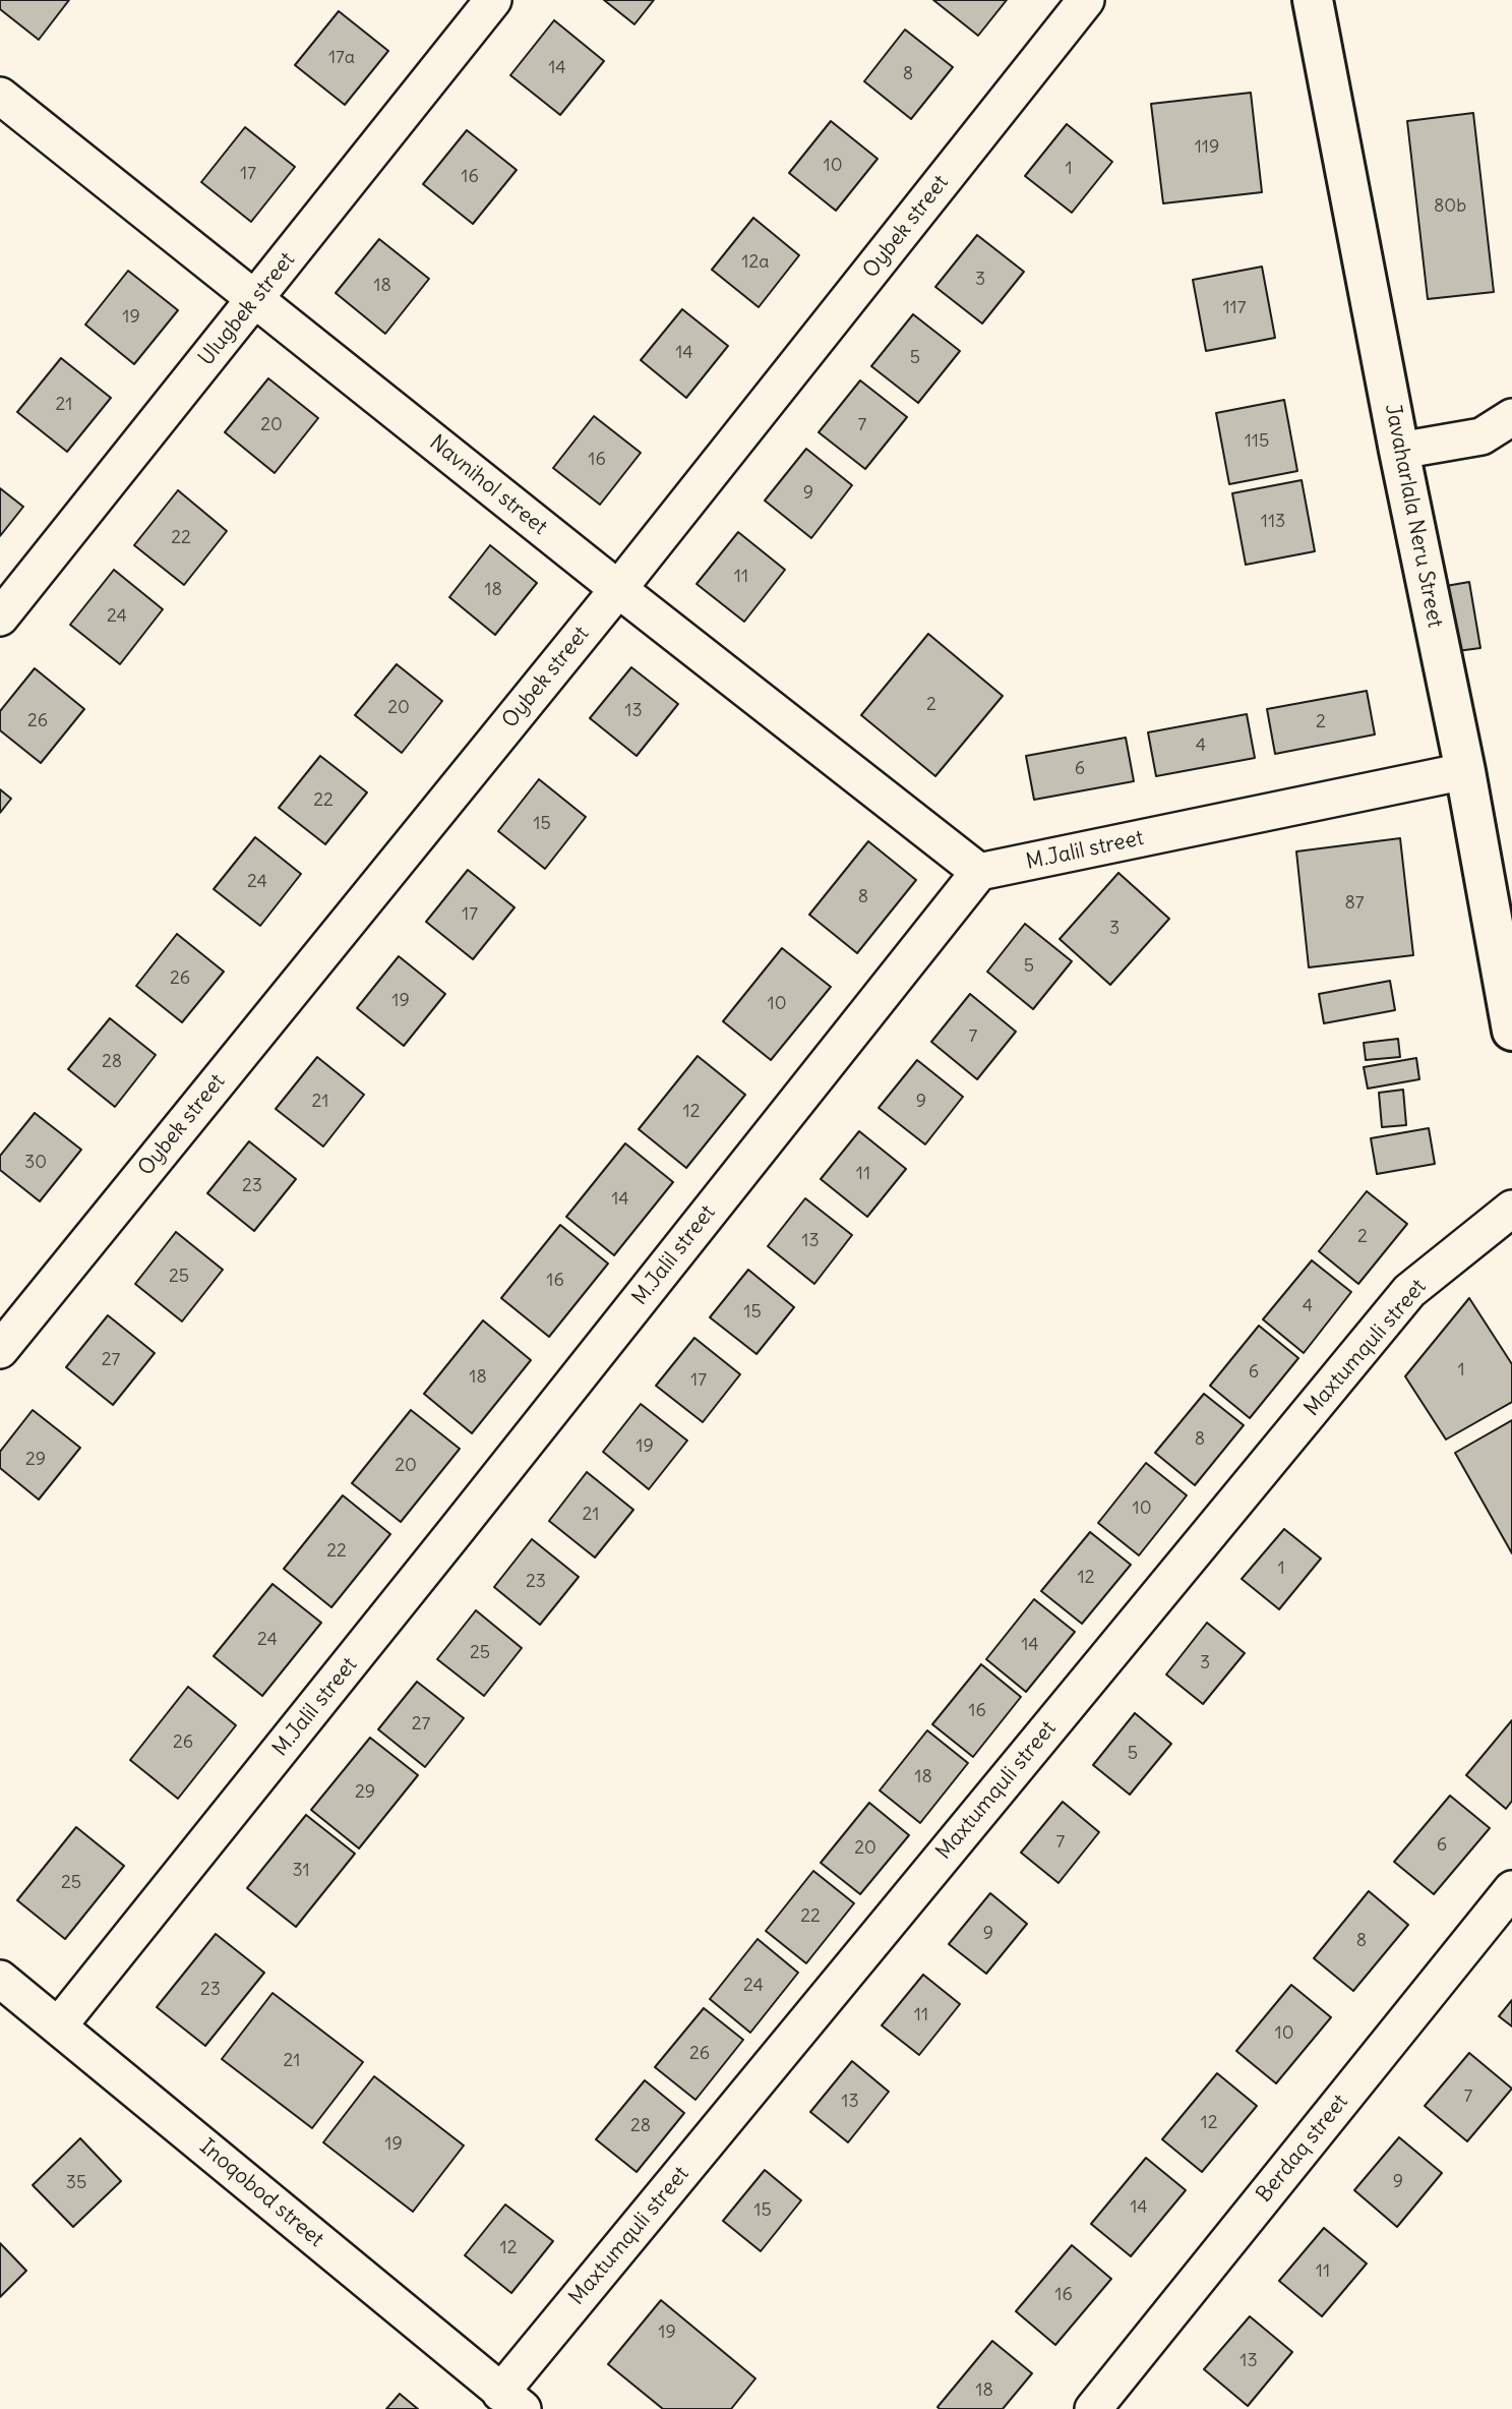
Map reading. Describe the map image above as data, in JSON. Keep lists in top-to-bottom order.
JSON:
{
  "streets": {
    "street": [
      "Oybek street",
      "Ulugbek street",
      "Navnihol street",
      "Javaharlala Neru Street",
      "M.Jalil street",
      "Maxtumquli street",
      "Berdaq street",
      "Inoqobod street"
    ]
  },
  "crossings": [
    ["Oybek street", "Navnihol street"],
    ["Ulugbek street", "Navnihol street"],
    ["Navnihol street", "M.Jalil street"],
    ["Javaharlala Neru Street", "M.Jalil street"],
    ["M.Jalil street", "Inoqobod street"],
    ["Maxtumquli street", "Inoqobod street"]
  ],
  "house_numbers": [
    "17a",
    "14",
    "8",
    "119",
    "10",
    "1",
    "17",
    "16",
    "80b",
    "12a",
    "3",
    "18",
    "117",
    "19",
    "14",
    "5",
    "21",
    "20",
    "7",
    "115",
    "16",
    "9",
    "113",
    "22",
    "11",
    "18",
    "24",
    "2",
    "20",
    "13",
    "26",
    "2",
    "4",
    "6",
    "22",
    "15",
    "24",
    "8",
    "87",
    "17",
    "3",
    "5",
    "26",
    "19",
    "10",
    "7",
    "28",
    "21",
    "9",
    "12",
    "30",
    "11",
    "23",
    "14",
    "2",
    "13",
    "25",
    "16",
    "4",
    "15",
    "27",
    "1",
    "6",
    "18",
    "17",
    "8",
    "19",
    "29",
    "20",
    "10",
    "21",
    "22",
    "1",
    "12",
    "23",
    "24",
    "14",
    "25",
    "3",
    "16",
    "27",
    "26",
    "5",
    "18",
    "29",
    "7",
    "6",
    "20",
    "31",
    "25",
    "22",
    "9",
    "8",
    "24",
    "23",
    "11",
    "10",
    "26",
    "21",
    "7",
    "13",
    "12",
    "28",
    "19",
    "9",
    "35",
    "14",
    "15",
    "12",
    "11",
    "16",
    "19",
    "13",
    "18"
  ]
}
